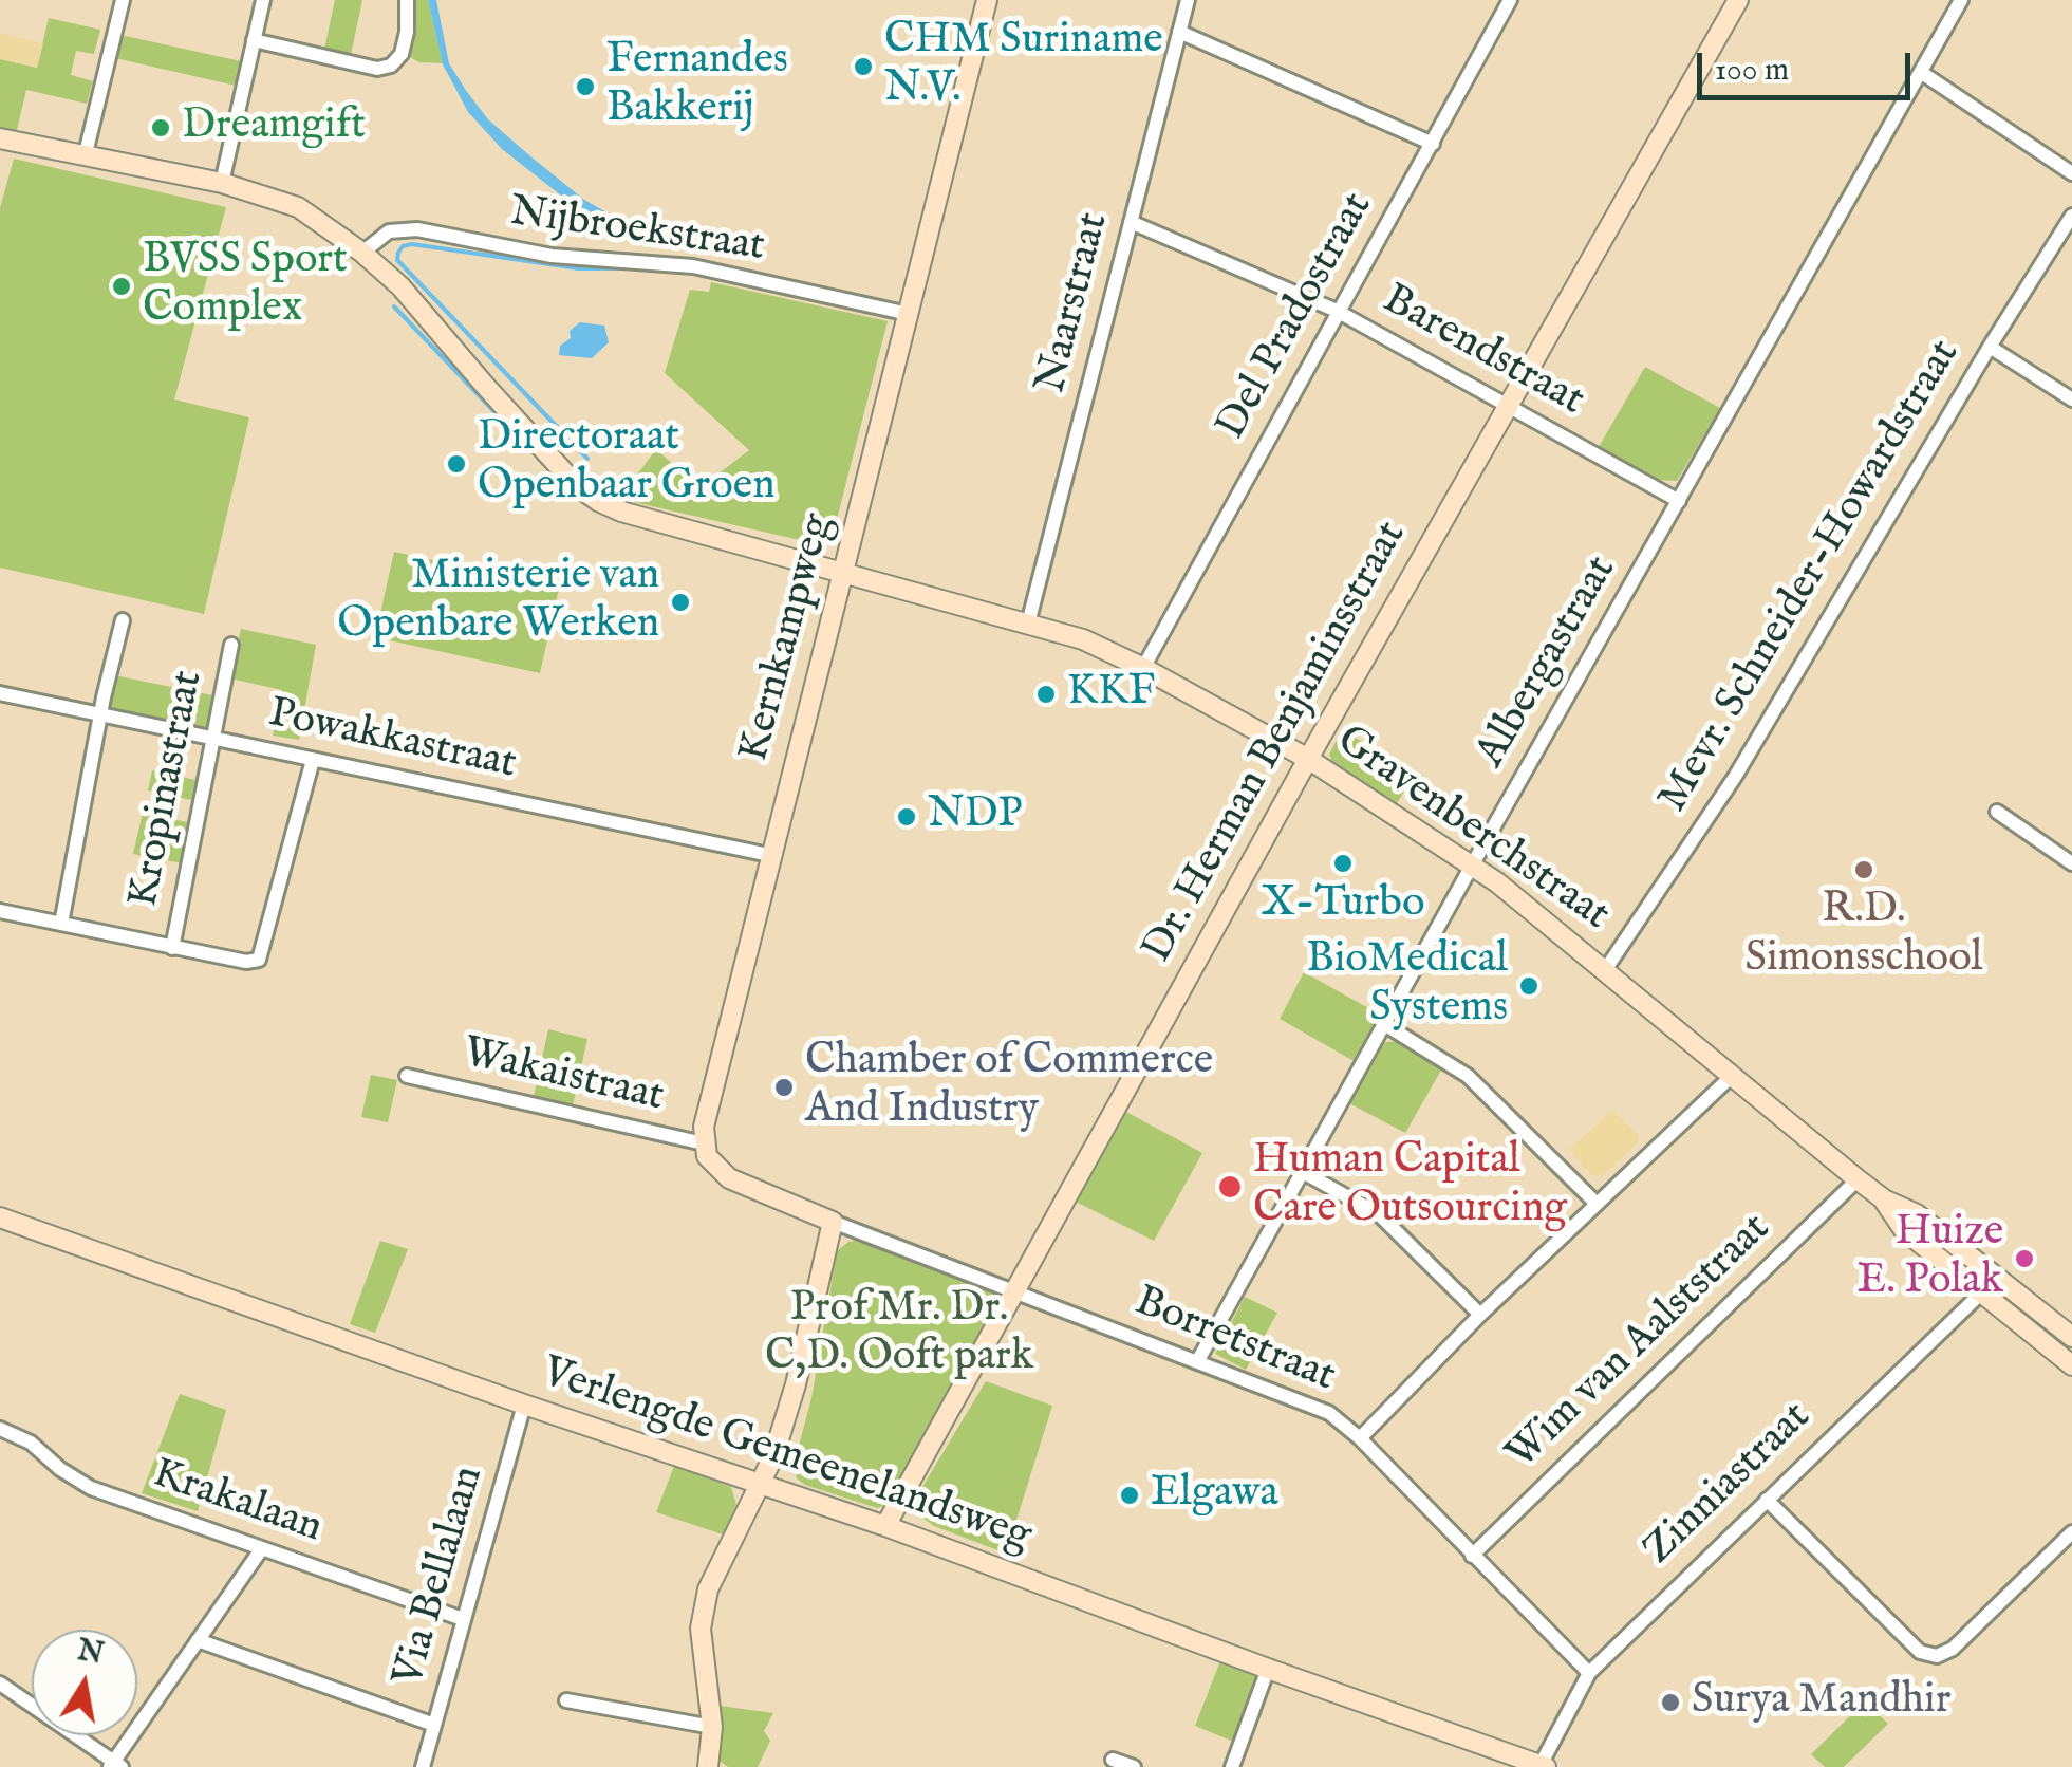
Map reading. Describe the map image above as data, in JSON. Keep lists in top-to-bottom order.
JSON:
{
  "streets": {
    "street": [
      "Nijbroekstraat",
      "Naarstraat",
      "Del Pradostraat",
      "Barendstraat",
      "Mevr. Schneider-Howardstraat",
      "Kernkampweg",
      "Albergastraat",
      "Powakkastraat",
      "Dr. Herman Benjaminsstraat",
      "Kropinastraat",
      "Gravenberchstraat",
      "Wakaistraat",
      "Borretstraat",
      "Wim van Aalststraat",
      "Verlengde Gemeenelandsweg",
      "Zinniastraat",
      "Krakalaan",
      "Via Bellalaan"
    ]
  },
  "crossings": [
    ["Nijbroekstraat", "Kernkampweg"],
    ["Nijbroekstraat", "Gravenberchstraat"],
    ["Naarstraat", "Barendstraat"],
    ["Naarstraat", "Gravenberchstraat"],
    ["Del Pradostraat", "Barendstraat"],
    ["Del Pradostraat", "Gravenberchstraat"],
    ["Barendstraat", "Albergastraat"],
    ["Barendstraat", "Dr. Herman Benjaminsstraat"],
    ["Mevr. Schneider-Howardstraat", "Gravenberchstraat"],
    ["Kernkampweg", "Powakkastraat"],
    ["Kernkampweg", "Gravenberchstraat"],
    ["Kernkampweg", "Wakaistraat"],
    ["Albergastraat", "Gravenberchstraat"],
    ["Albergastraat", "Borretstraat"],
    ["Powakkastraat", "Kropinastraat"],
    ["Dr. Herman Benjaminsstraat", "Gravenberchstraat"],
    ["Dr. Herman Benjaminsstraat", "Borretstraat"],
    ["Dr. Herman Benjaminsstraat", "Verlengde Gemeenelandsweg"],
    ["Gravenberchstraat", "Wim van Aalststraat"],
    ["Gravenberchstraat", "Zinniastraat"],
    ["Borretstraat", "Wim van Aalststraat"],
    ["Borretstraat", "Zinniastraat"],
    ["Verlengde Gemeenelandsweg", "Zinniastraat"],
    ["Verlengde Gemeenelandsweg", "Via Bellalaan"],
    ["Krakalaan", "Via Bellalaan"]
  ],
  "parks": ["Prof Mr. Dr. C,D. Ooft park"],
  "places": [
    "CHM Suriname N.V.",
    "Fernandes Bakkerij",
    "Dreamgift",
    "BVSS Sport Complex",
    "Directoraat Openbaar Groen",
    "Ministerie van Openbare Werken",
    "KKF",
    "NDP",
    "X-Turbo",
    "R.D. Simonsschool",
    "BioMedical Systems",
    "Chamber of Commerce And Industry",
    "Human Capital Care Outsourcing",
    "Huize E. Polak",
    "Elgawa",
    "Surya Mandhir"
  ],
  "scale_bar": "100 m",
  "north": "top"
}
